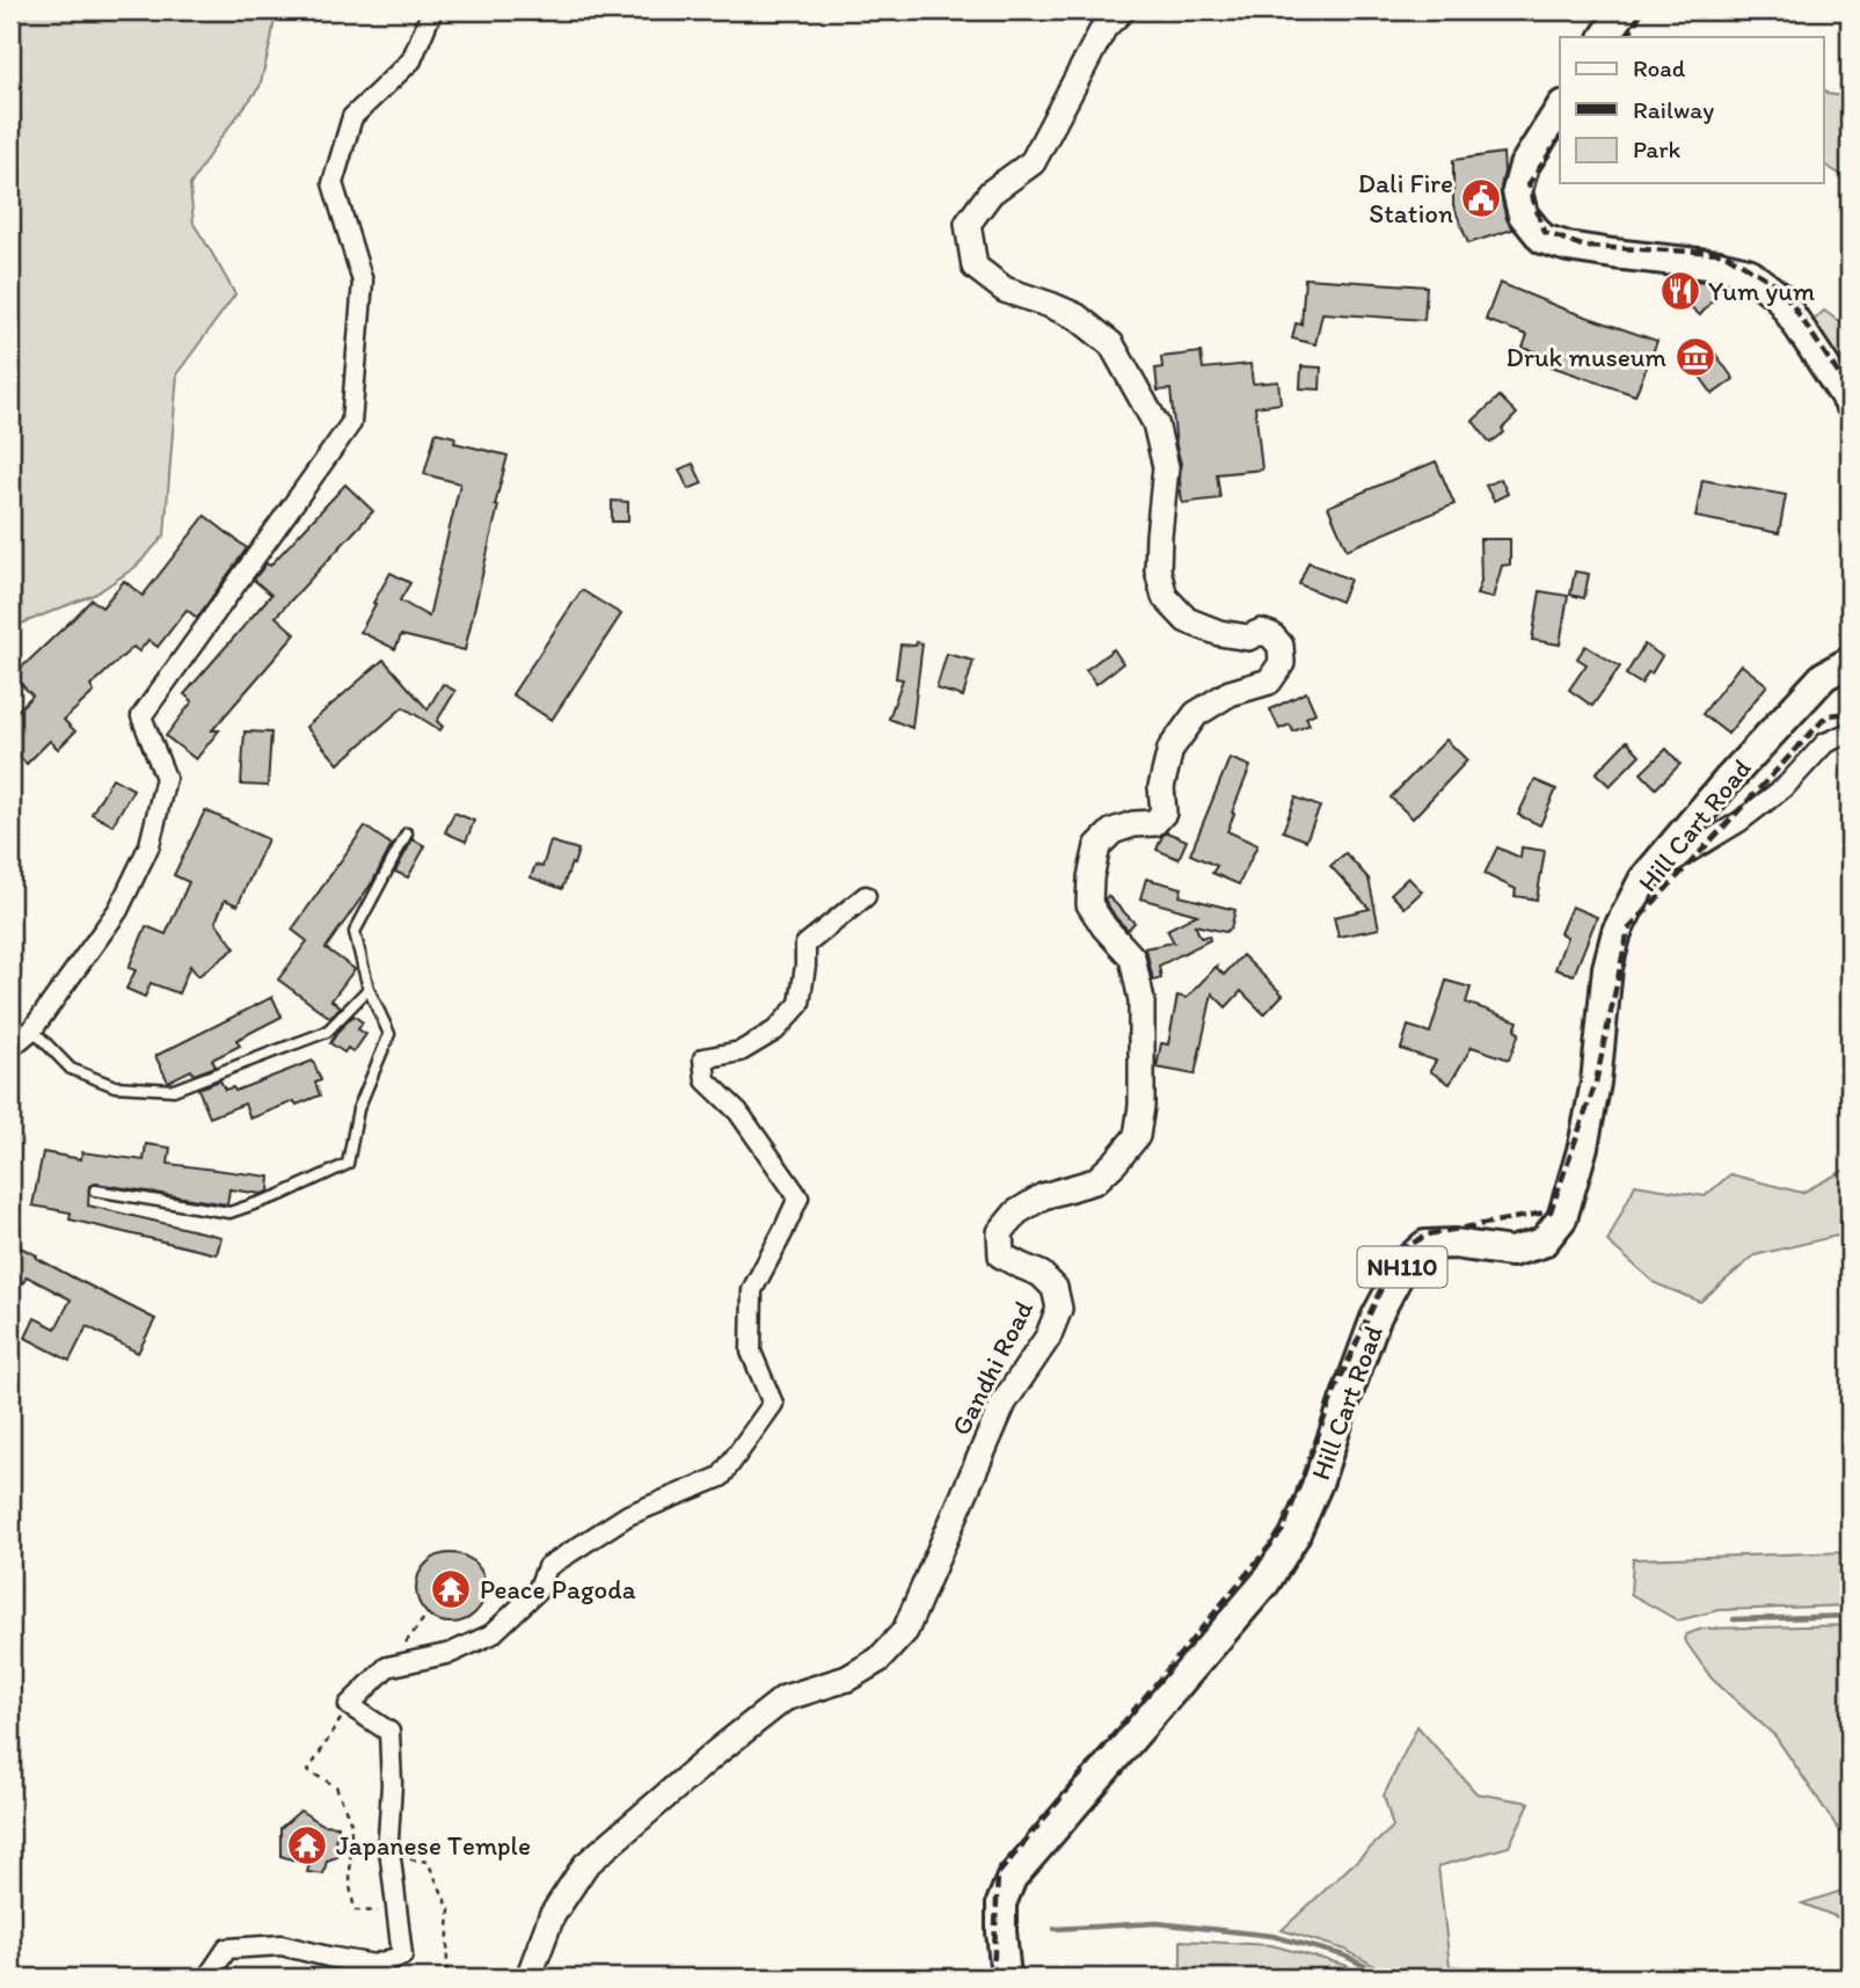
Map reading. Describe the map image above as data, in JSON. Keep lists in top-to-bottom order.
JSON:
{
  "streets": {
    "highway": ["Hill Cart Road", "NH110"],
    "main road": ["Gandhi Road"]
  },
  "places": {
    "public building": ["Dali Fire Station"],
    "restaurant": ["Yum yum"],
    "museum": ["Druk museum"],
    "temple": ["Peace Pagoda", "Japanese Temple"]
  },
  "legend": ["Road", "Railway", "Park"]
}
